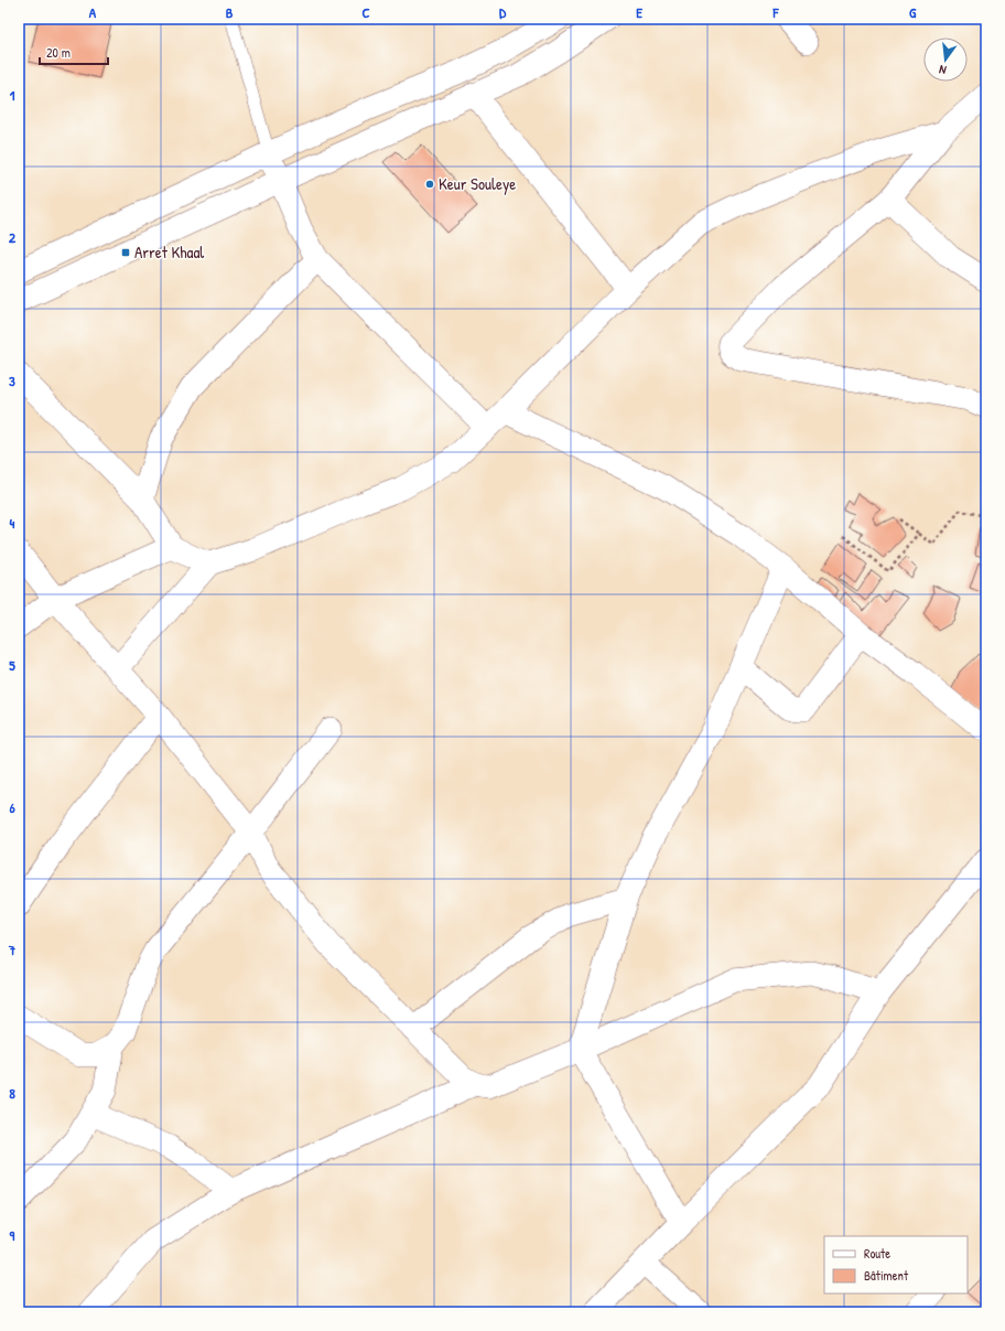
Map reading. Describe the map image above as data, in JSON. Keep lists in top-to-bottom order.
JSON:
{
  "places": {
    "other": ["Keur Souleye"],
    "transit": ["Arret Khaal"]
  },
  "legend": ["Route", "Bâtiment"],
  "scale_bar": "20 m",
  "north": "bottom",
  "grid": {
    "columns": [
      "A",
      "B",
      "C",
      "D",
      "E",
      "F",
      "G"
    ],
    "rows": [
      "1",
      "2",
      "3",
      "4",
      "5",
      "6",
      "7",
      "8",
      "9"
    ]
  }
}
